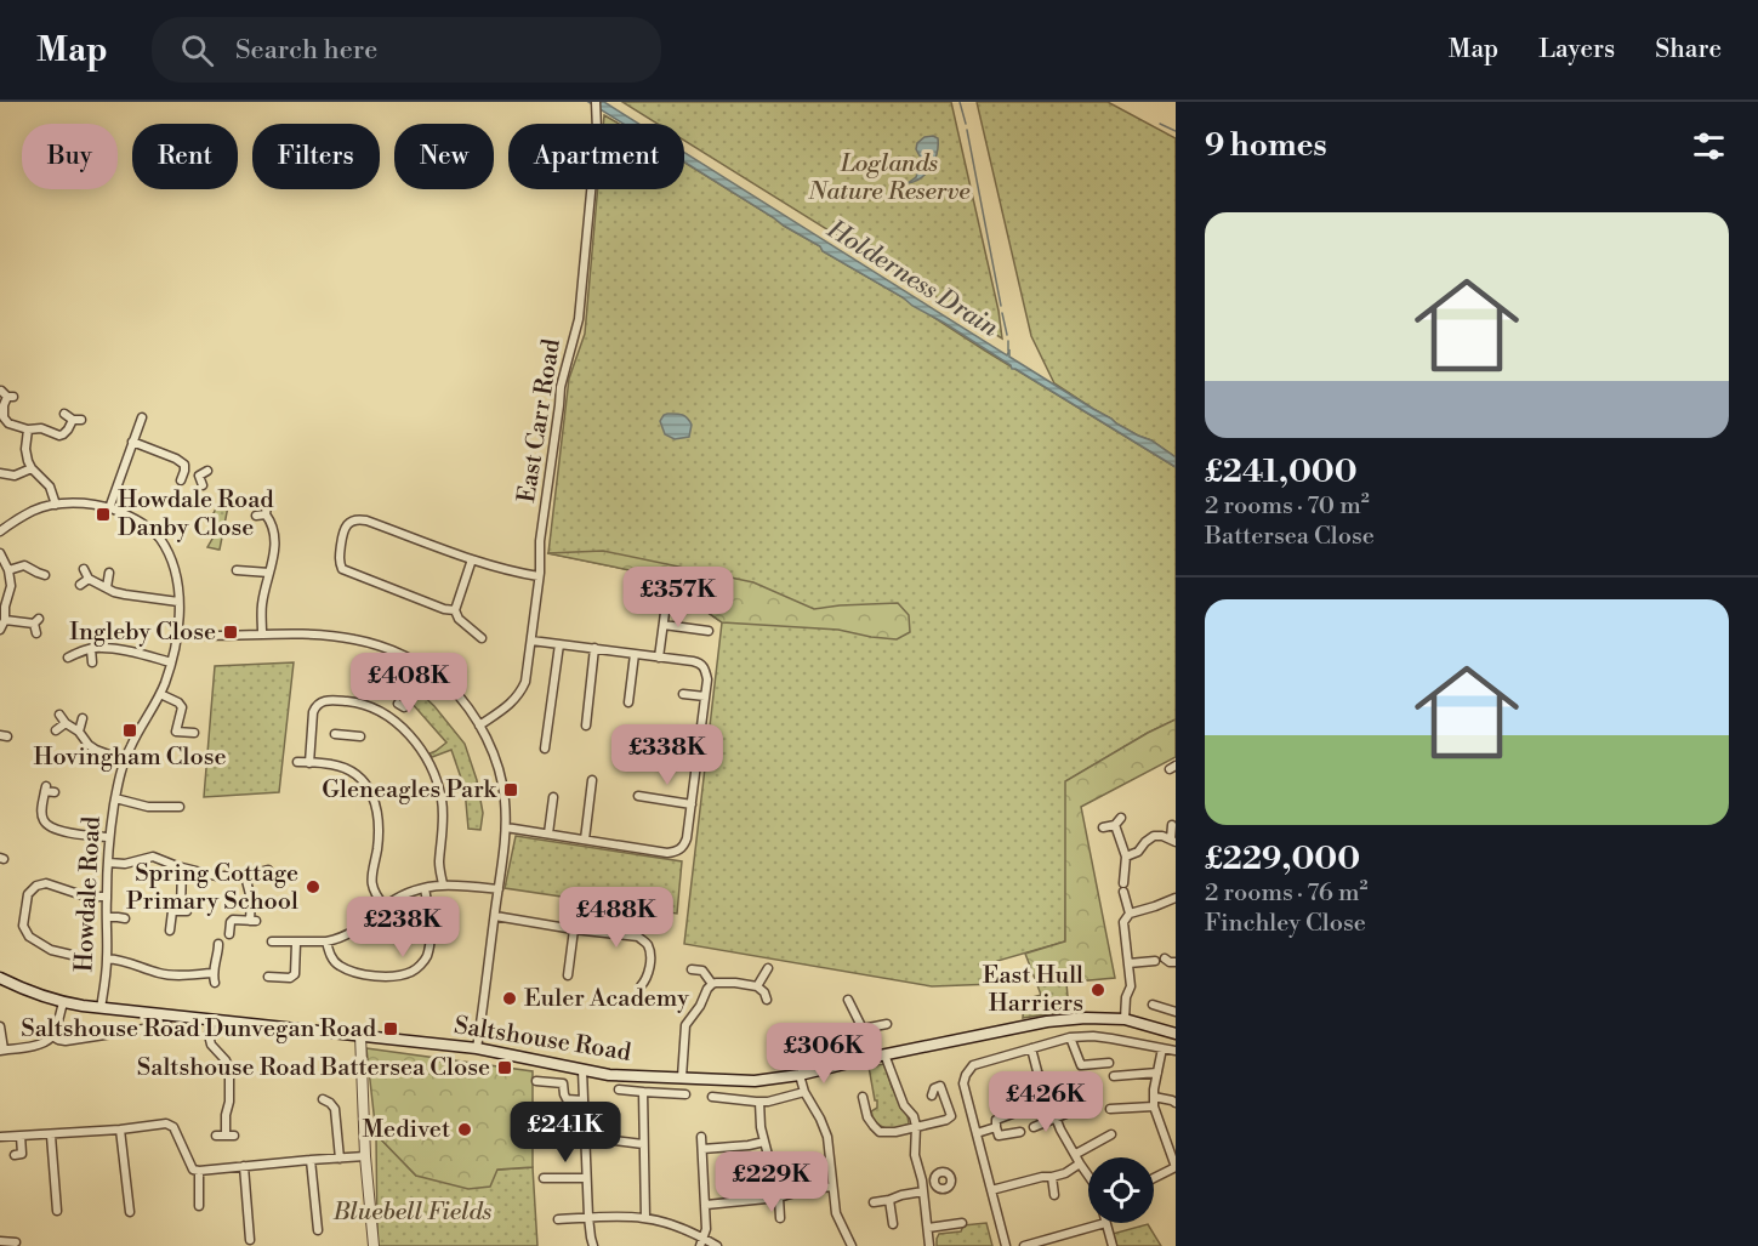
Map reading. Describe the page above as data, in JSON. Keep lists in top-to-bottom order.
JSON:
{
  "streets": {
    "main road": ["Saltshouse Road"],
    "street": ["East Carr Road", "Howdale Road"]
  },
  "crossings": [
    ["Howdale Road", "Saltshouse Road"]
  ],
  "water": ["Holderness Drain"],
  "parks": ["Loglands Nature Reserve", "Bluebell Fields"],
  "places": {
    "transit": [
      "Howdale Road Danby Close",
      "Ingleby Close",
      "Hovingham Close",
      "Gleneagles Park",
      "Saltshouse Road Dunvegan Road",
      "Saltshouse Road Battersea Close"
    ],
    "other": [
      "Spring Cottage Primary School",
      "East Hull Harriers",
      "Euler Academy",
      "Medivet"
    ]
  },
  "page": {
    "header": "Map",
    "search": "Search here",
    "nav": ["Map", "Layers", "Share"],
    "heading": "9 homes",
    "chip": [
      "Buy",
      "Rent",
      "Filters",
      "New",
      "Apartment"
    ],
    "list": [
      {
        "name": "£241,000",
        "note": "2 rooms · 70 m² · Battersea Close"
      },
      {
        "name": "£229,000",
        "note": "2 rooms · 76 m² · Finchley Close"
      }
    ],
    "price": [
      "£357K",
      "£408K",
      "£338K",
      "£488K",
      "£238K",
      "£306K",
      "£426K",
      "£241K",
      "£229K"
    ]
  }
}
